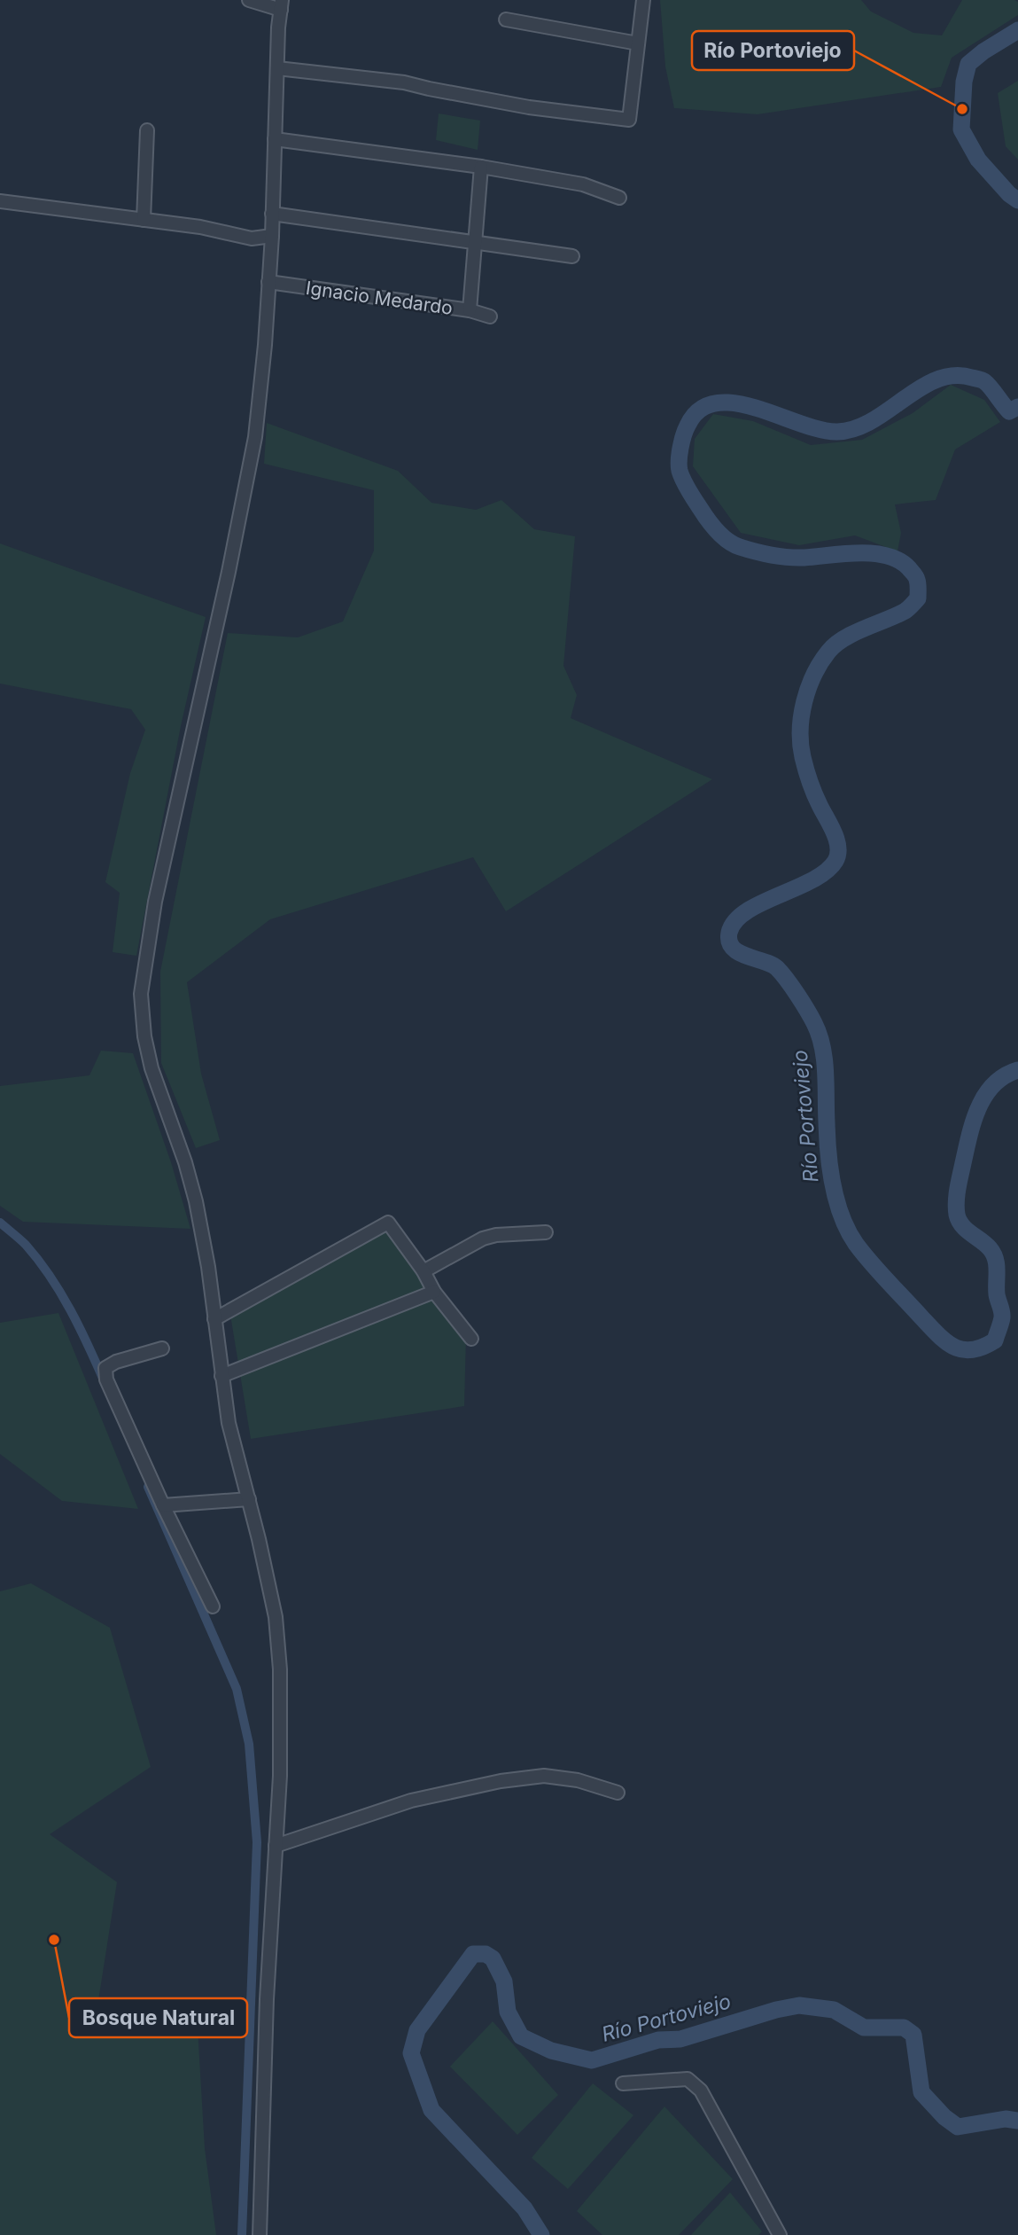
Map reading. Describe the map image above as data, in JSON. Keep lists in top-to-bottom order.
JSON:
{
  "streets": {
    "street": ["Ignacio Medardo"]
  },
  "water": ["Río Portoviejo"],
  "places": ["Río Portoviejo", "Bosque Natural"]
}
